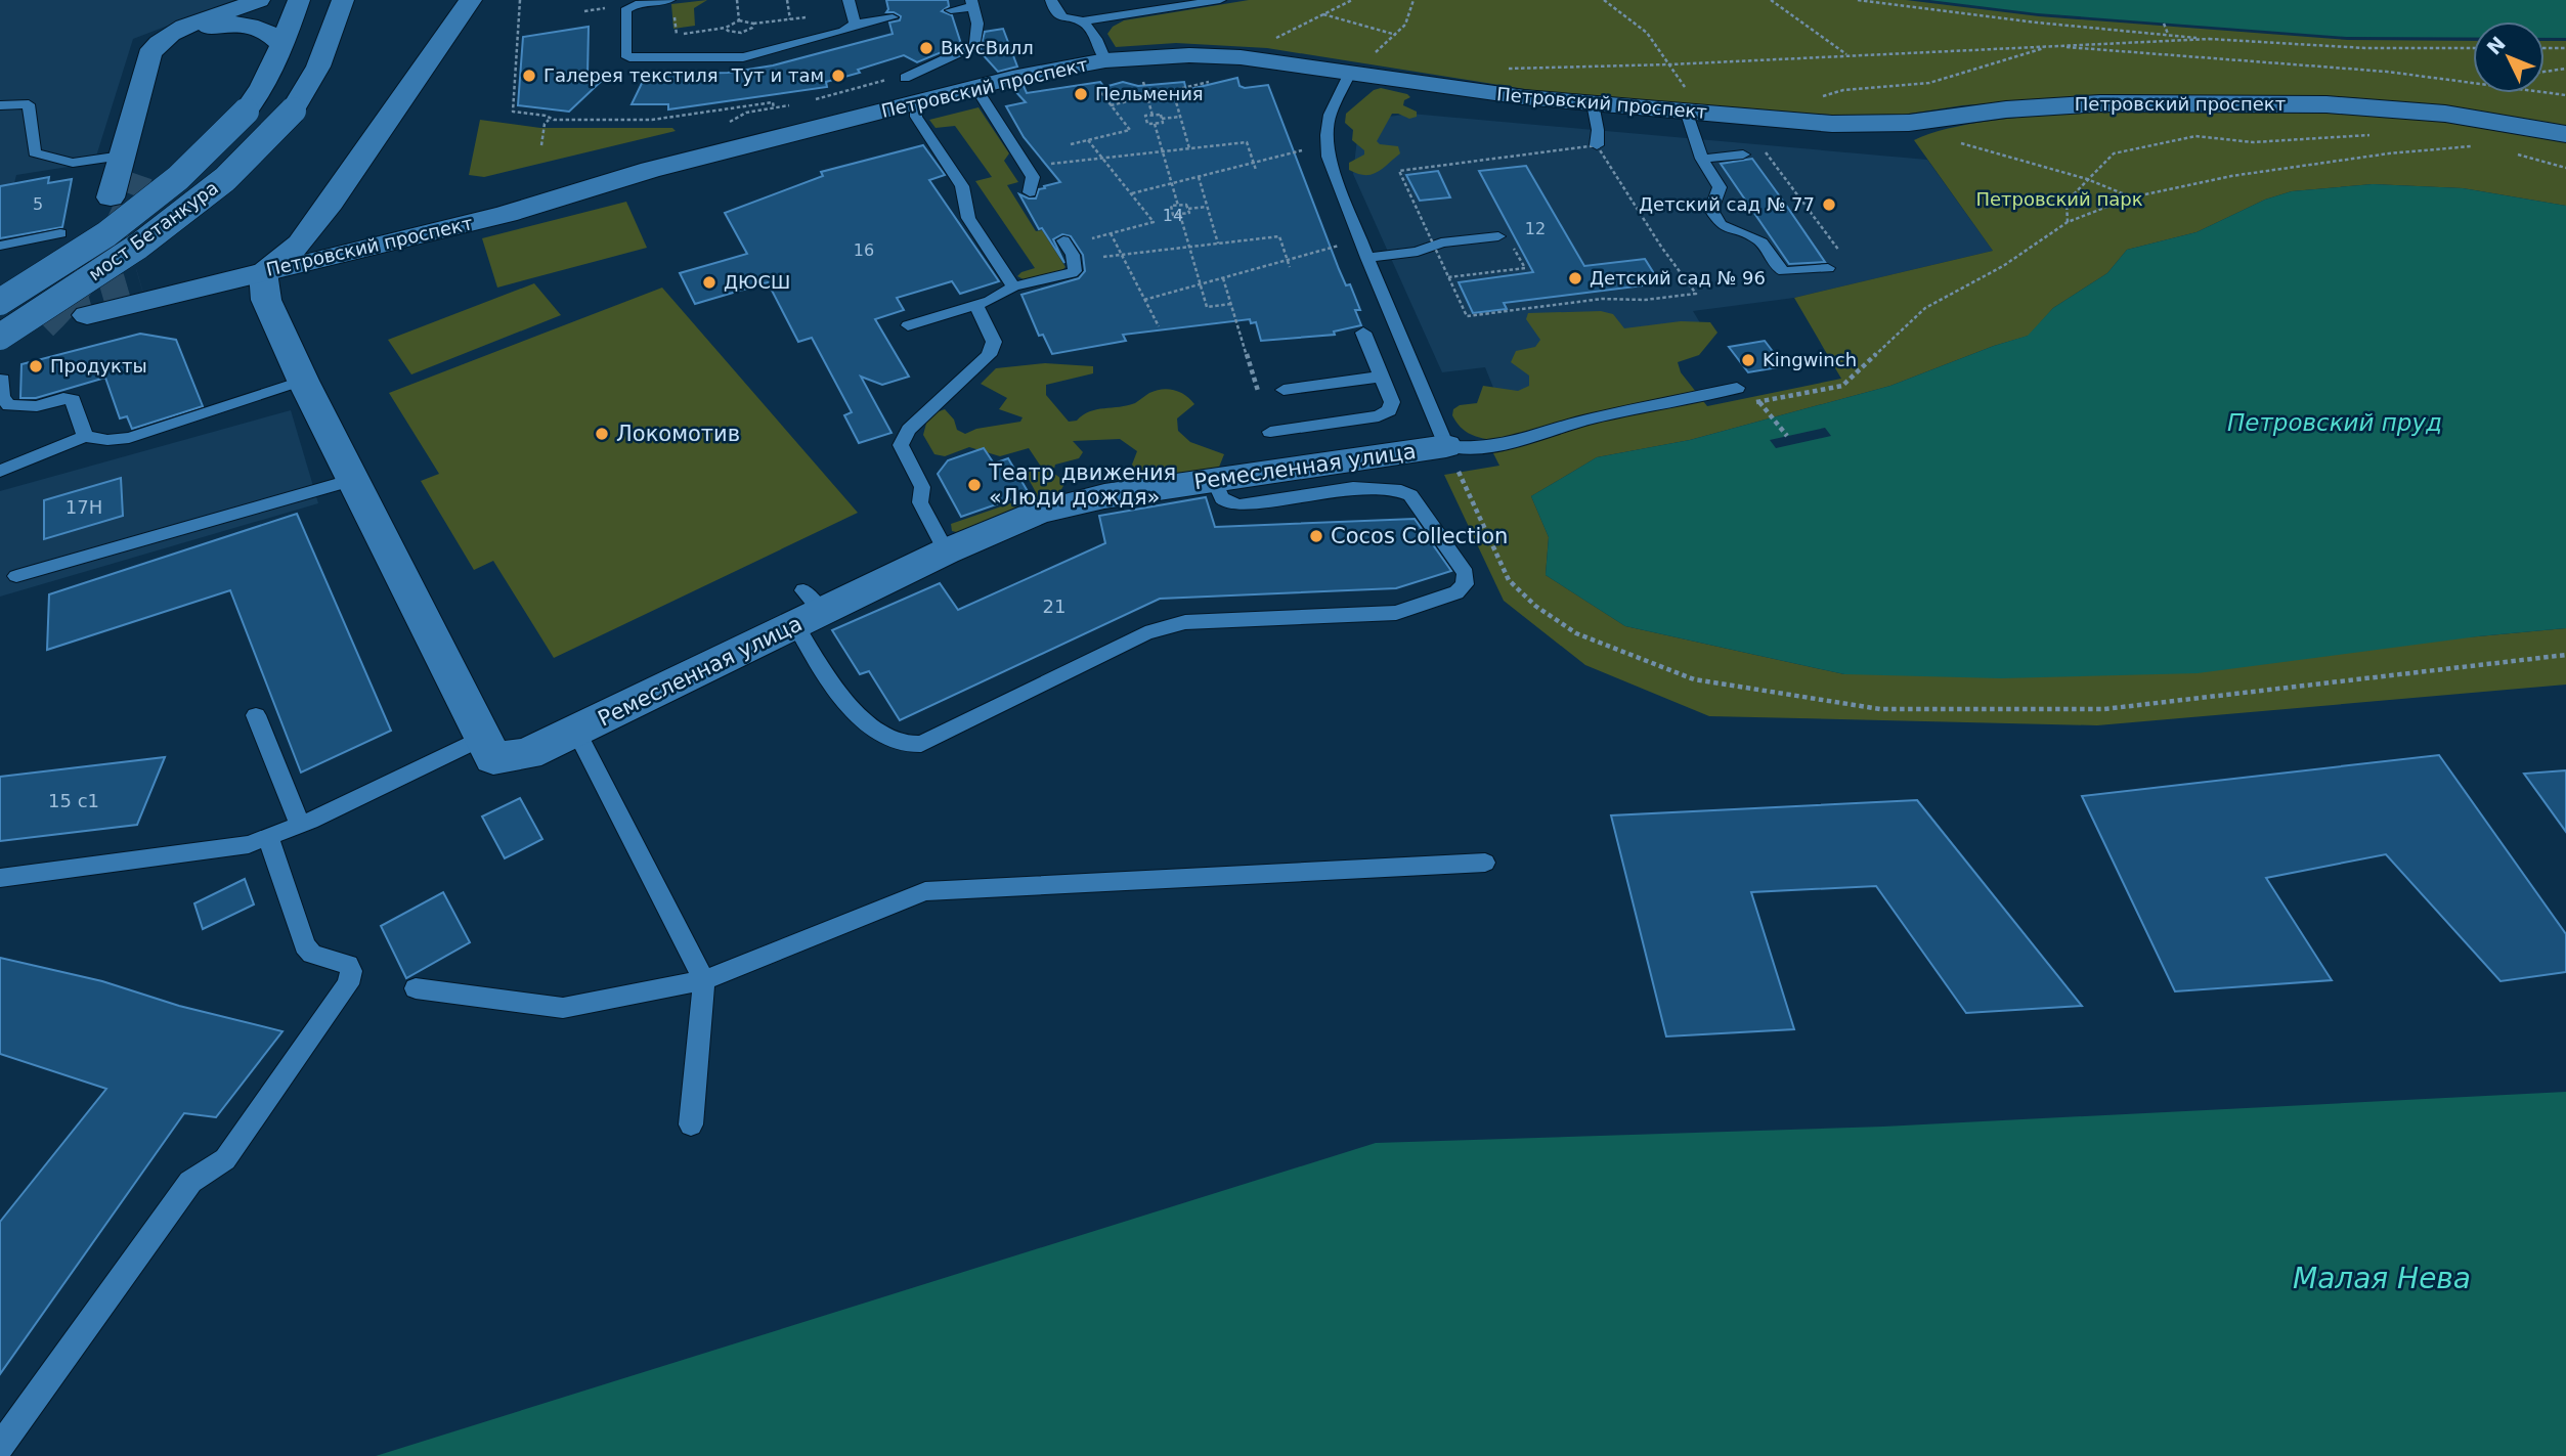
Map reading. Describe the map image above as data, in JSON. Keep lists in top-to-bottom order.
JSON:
{
  "streets": {
    "street": ["Петровский проспект", "мост Бетанкура", "Ремесленная улица"]
  },
  "crossings": [
    ["Петровский проспект", "Ремесленная улица"]
  ],
  "water": ["Петровский пруд", "Малая Нева"],
  "parks": ["Петровский парк"],
  "places": [
    "ВкусВилл",
    "Галерея текстиля",
    "Тут и там",
    "Пельмения",
    "Детский сад № 77",
    "Детский сад № 96",
    "ДЮСШ",
    "Kingwinch",
    "Продукты",
    "Локомотив",
    "Театр движения «Люди дождя»",
    "Cocos Collection"
  ],
  "house_numbers": [
    "5",
    "14",
    "12",
    "16",
    "17Н",
    "21",
    "15 с1"
  ],
  "north": "top left"
}
